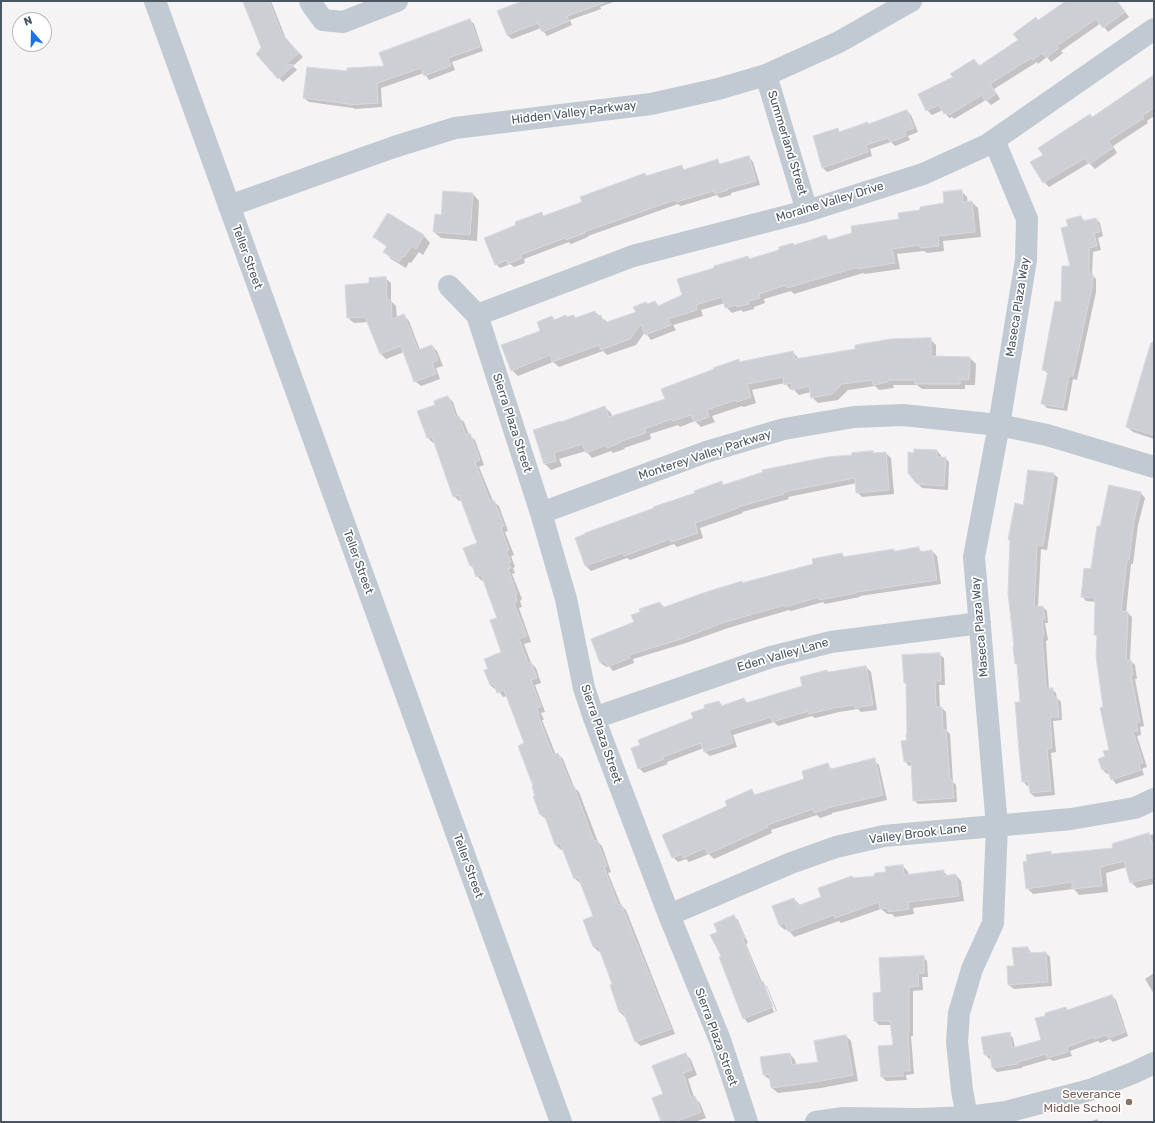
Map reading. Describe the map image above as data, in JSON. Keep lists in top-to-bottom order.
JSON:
{
  "streets": {
    "street": [
      "Hidden Valley Parkway",
      "Summerland Street",
      "Moraine Valley Drive",
      "Teller Street",
      "Maseca Plaza Way",
      "Sierra Plaza Street",
      "Monterey Valley Parkway",
      "Eden Valley Lane",
      "Valley Brook Lane"
    ]
  },
  "crossings": [
    ["Hidden Valley Parkway", "Summerland Street"],
    ["Hidden Valley Parkway", "Teller Street"],
    ["Summerland Street", "Moraine Valley Drive"],
    ["Moraine Valley Drive", "Maseca Plaza Way"],
    ["Moraine Valley Drive", "Sierra Plaza Street"],
    ["Maseca Plaza Way", "Monterey Valley Parkway"],
    ["Maseca Plaza Way", "Eden Valley Lane"],
    ["Maseca Plaza Way", "Valley Brook Lane"],
    ["Sierra Plaza Street", "Monterey Valley Parkway"],
    ["Sierra Plaza Street", "Eden Valley Lane"],
    ["Sierra Plaza Street", "Valley Brook Lane"]
  ],
  "places": ["Severance Middle School"],
  "north": "top"
}
